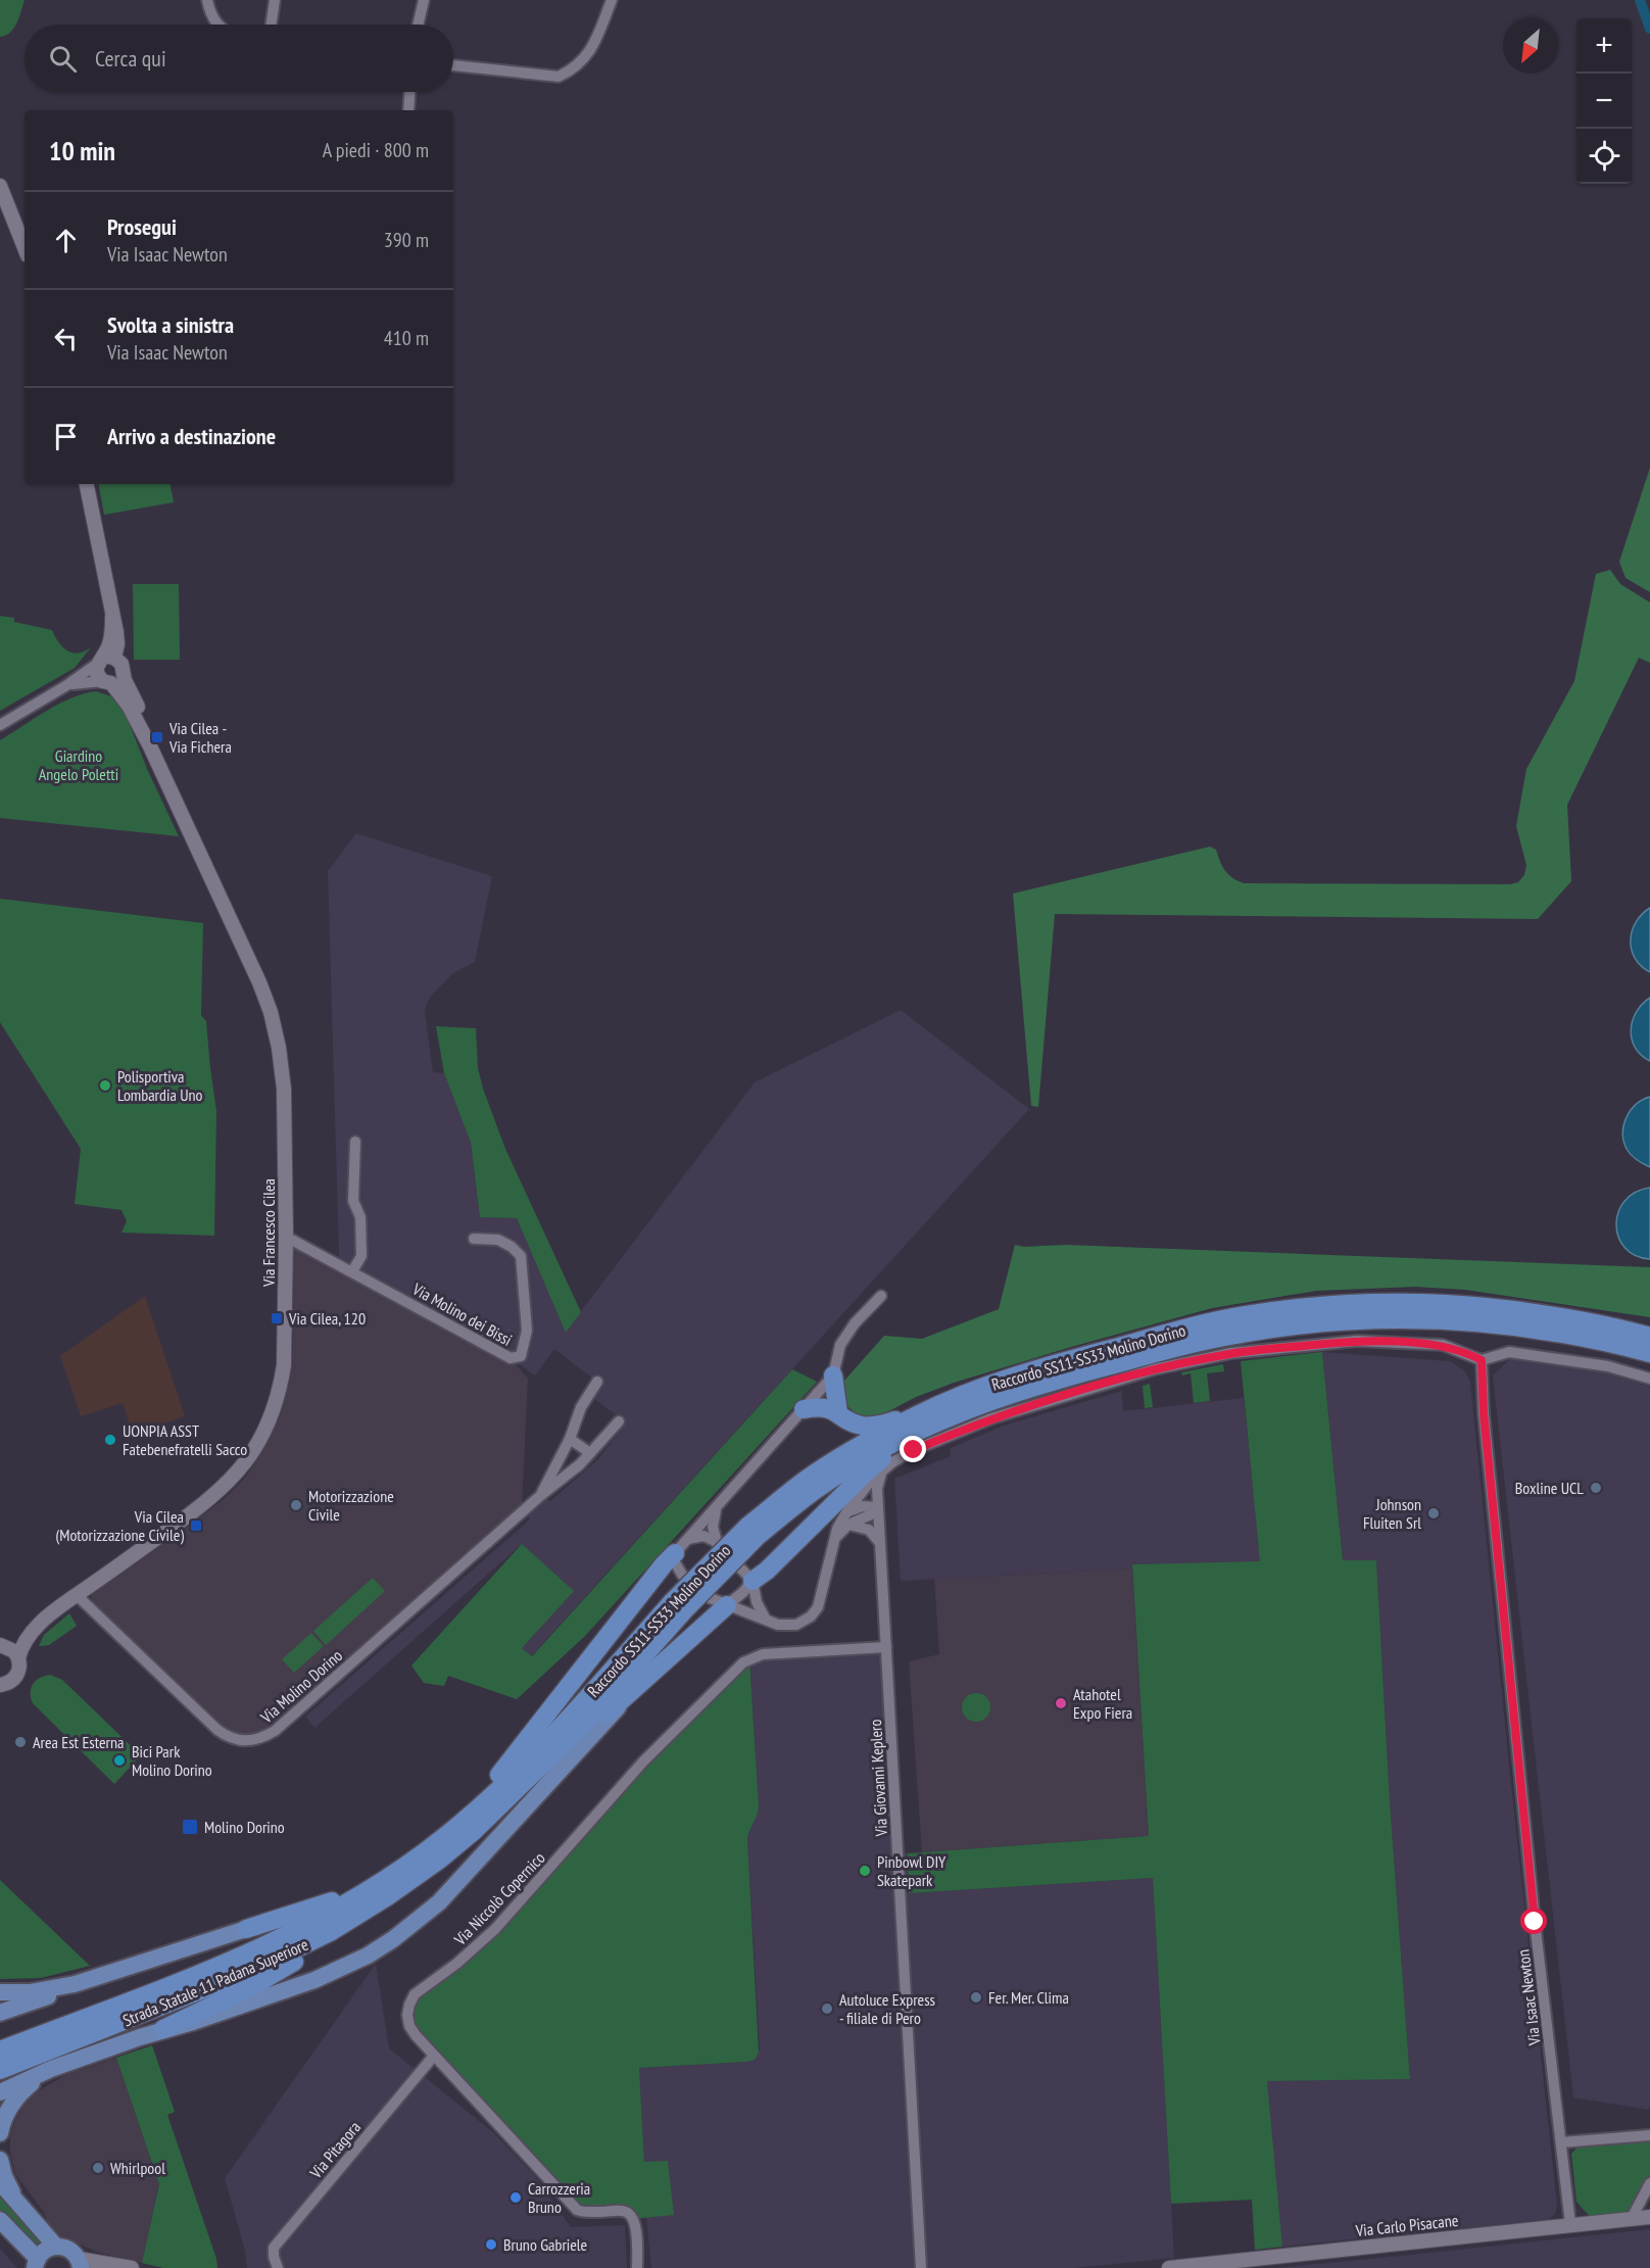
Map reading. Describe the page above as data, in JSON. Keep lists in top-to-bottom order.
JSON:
{
  "streets": {
    "highway": ["Raccordo SS11-SS33 Molino Dorino", "Strada Statale 11 Padana Superiore"],
    "street": [
      "Via Francesco Cilea",
      "Via Molino dei Bissi",
      "Via Molino Dorino",
      "Via Giovanni Keplero",
      "Via Niccolò Copernico",
      "Via Isaac Newton",
      "Via Pitagora",
      "Via Carlo Pisacane"
    ]
  },
  "crossings": [
    ["Via Francesco Cilea", "Via Molino dei Bissi"],
    ["Via Francesco Cilea", "Via Molino Dorino"],
    ["Raccordo SS11-SS33 Molino Dorino", "Strada Statale 11 Padana Superiore"],
    ["Via Giovanni Keplero", "Via Niccolò Copernico"],
    ["Via Niccolò Copernico", "Via Pitagora"],
    ["Via Isaac Newton", "Via Carlo Pisacane"]
  ],
  "parks": ["Giardino Angelo Poletti"],
  "places": {
    "transit": [
      "Via Cilea - Via Fichera",
      "Via Cilea, 120",
      "Via Cilea (Motorizzazione Civile)",
      "Molino Dorino"
    ],
    "other": [
      "Polisportiva Lombardia Uno",
      "UONPIA ASST Fatebenefratelli Sacco",
      "Boxline UCL",
      "Motorizzazione Civile",
      "Johnson Fluiten Srl",
      "Atahotel Expo Fiera",
      "Area Est Esterna",
      "Bici Park Molino Dorino",
      "Pinbowl DIY Skatepark",
      "Fer. Mer. Clima",
      "Autoluce Express - filiale di Pero",
      "Whirlpool",
      "Carrozzeria Bruno",
      "Bruno Gabriele"
    ]
  },
  "north": "bottom left",
  "page": {
    "map_buttons": ["+", "−"],
    "search": "Cerca qui",
    "heading": ["10 min", "A piedi · 800 m"],
    "list": [
      ["Prosegui", "Via Isaac Newton", "390 m"],
      ["Svolta a sinistra", "Via Isaac Newton", "410 m"],
      "Arrivo a destinazione"
    ]
  }
}
